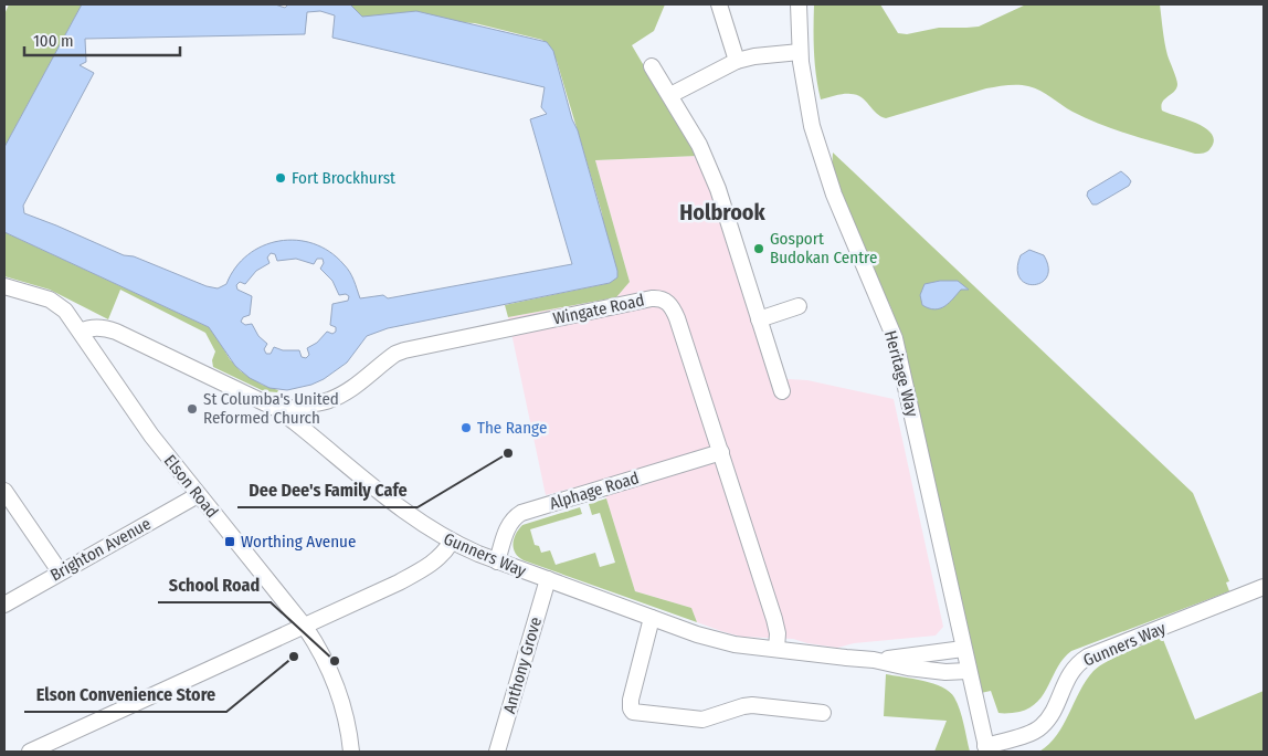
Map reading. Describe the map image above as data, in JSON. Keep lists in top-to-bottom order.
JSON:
{
  "streets": {
    "street": [
      "Wingate Road",
      "Heritage Way",
      "Elson Road",
      "Alphage Road",
      "Brighton Avenue",
      "Gunners Way",
      "Anthony Grove"
    ]
  },
  "crossings": [
    ["Wingate Road", "Alphage Road"],
    ["Wingate Road", "Gunners Way"],
    ["Heritage Way", "Gunners Way"],
    ["Elson Road", "Brighton Avenue"],
    ["Elson Road", "Gunners Way"],
    ["Alphage Road", "Gunners Way"],
    ["Gunners Way", "Anthony Grove"]
  ],
  "districts": ["Holbrook"],
  "places": {
    "other": [
      "Fort Brockhurst",
      "Gosport Budokan Centre",
      "St Columba's United Reformed Church",
      "The Range",
      "Dee Dee's Family Cafe",
      "Elson Convenience Store",
      "School Road"
    ],
    "transit": ["Worthing Avenue"]
  },
  "scale_bar": "100 m"
}
